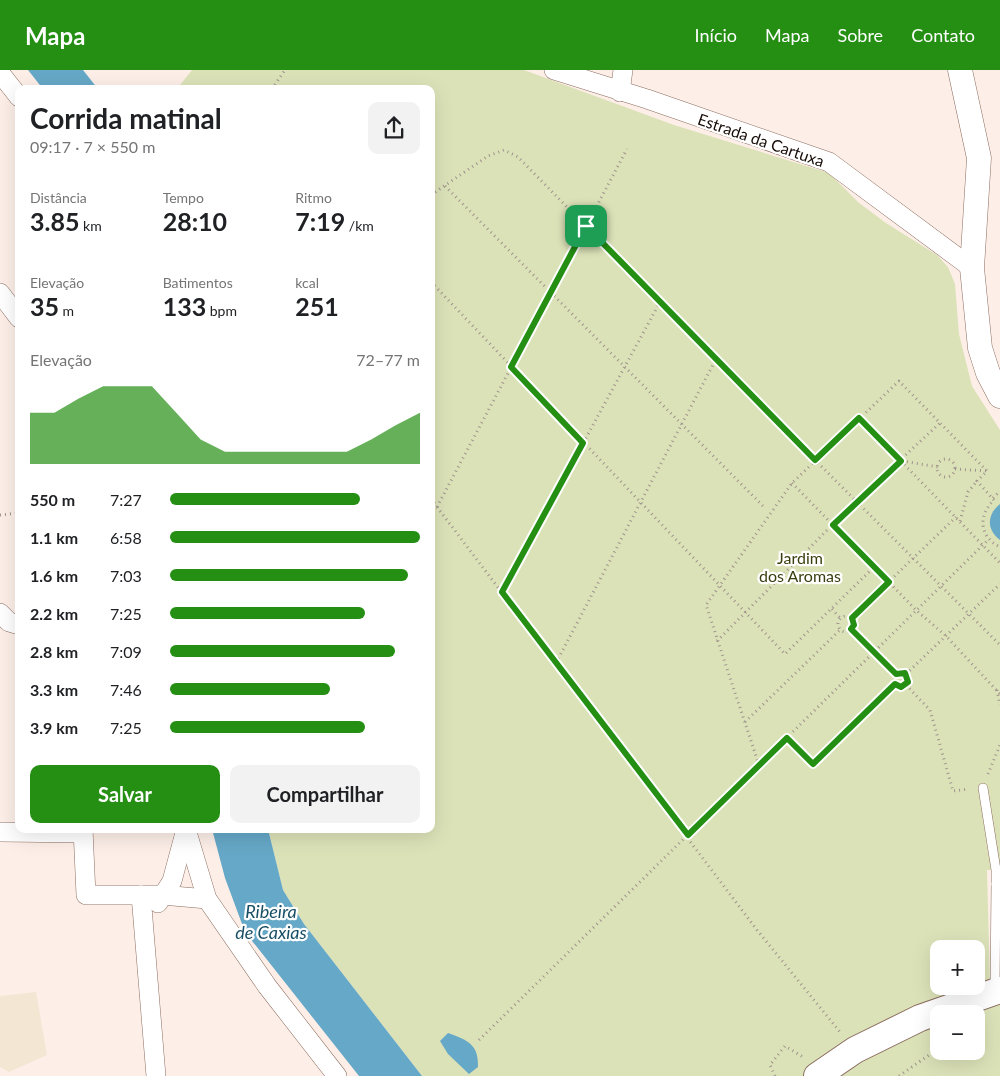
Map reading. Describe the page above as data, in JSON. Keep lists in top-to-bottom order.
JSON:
{
  "streets": {
    "street": ["Estrada da Cartuxa"]
  },
  "water": ["Ribeira de Caxias"],
  "parks": ["Jardim dos Aromas"],
  "page": {
    "header": "Mapa",
    "nav": [
      "Início",
      "Mapa",
      "Sobre",
      "Contato"
    ],
    "heading": ["Corrida matinal", "09:17 · 7 × 550 m"],
    "stats": [
      ["Distância", "3.85 km"],
      ["Tempo", "28:10"],
      ["Ritmo", "7:19 /km"],
      ["Elevação", "35 m"],
      ["Batimentos", "133 bpm"],
      ["kcal", "251"]
    ],
    "chart": ["Elevação", "72–77 m"],
    "list": [
      {
        "name": "550 m",
        "note": "7:27"
      },
      {
        "name": "1.1 km",
        "note": "6:58"
      },
      {
        "name": "1.6 km",
        "note": "7:03"
      },
      {
        "name": "2.2 km",
        "note": "7:25"
      },
      {
        "name": "2.8 km",
        "note": "7:09"
      },
      {
        "name": "3.3 km",
        "note": "7:46"
      },
      {
        "name": "3.9 km",
        "note": "7:25"
      }
    ],
    "buttons": ["Salvar", "Compartilhar"],
    "map_buttons": ["+", "−"]
  }
}
